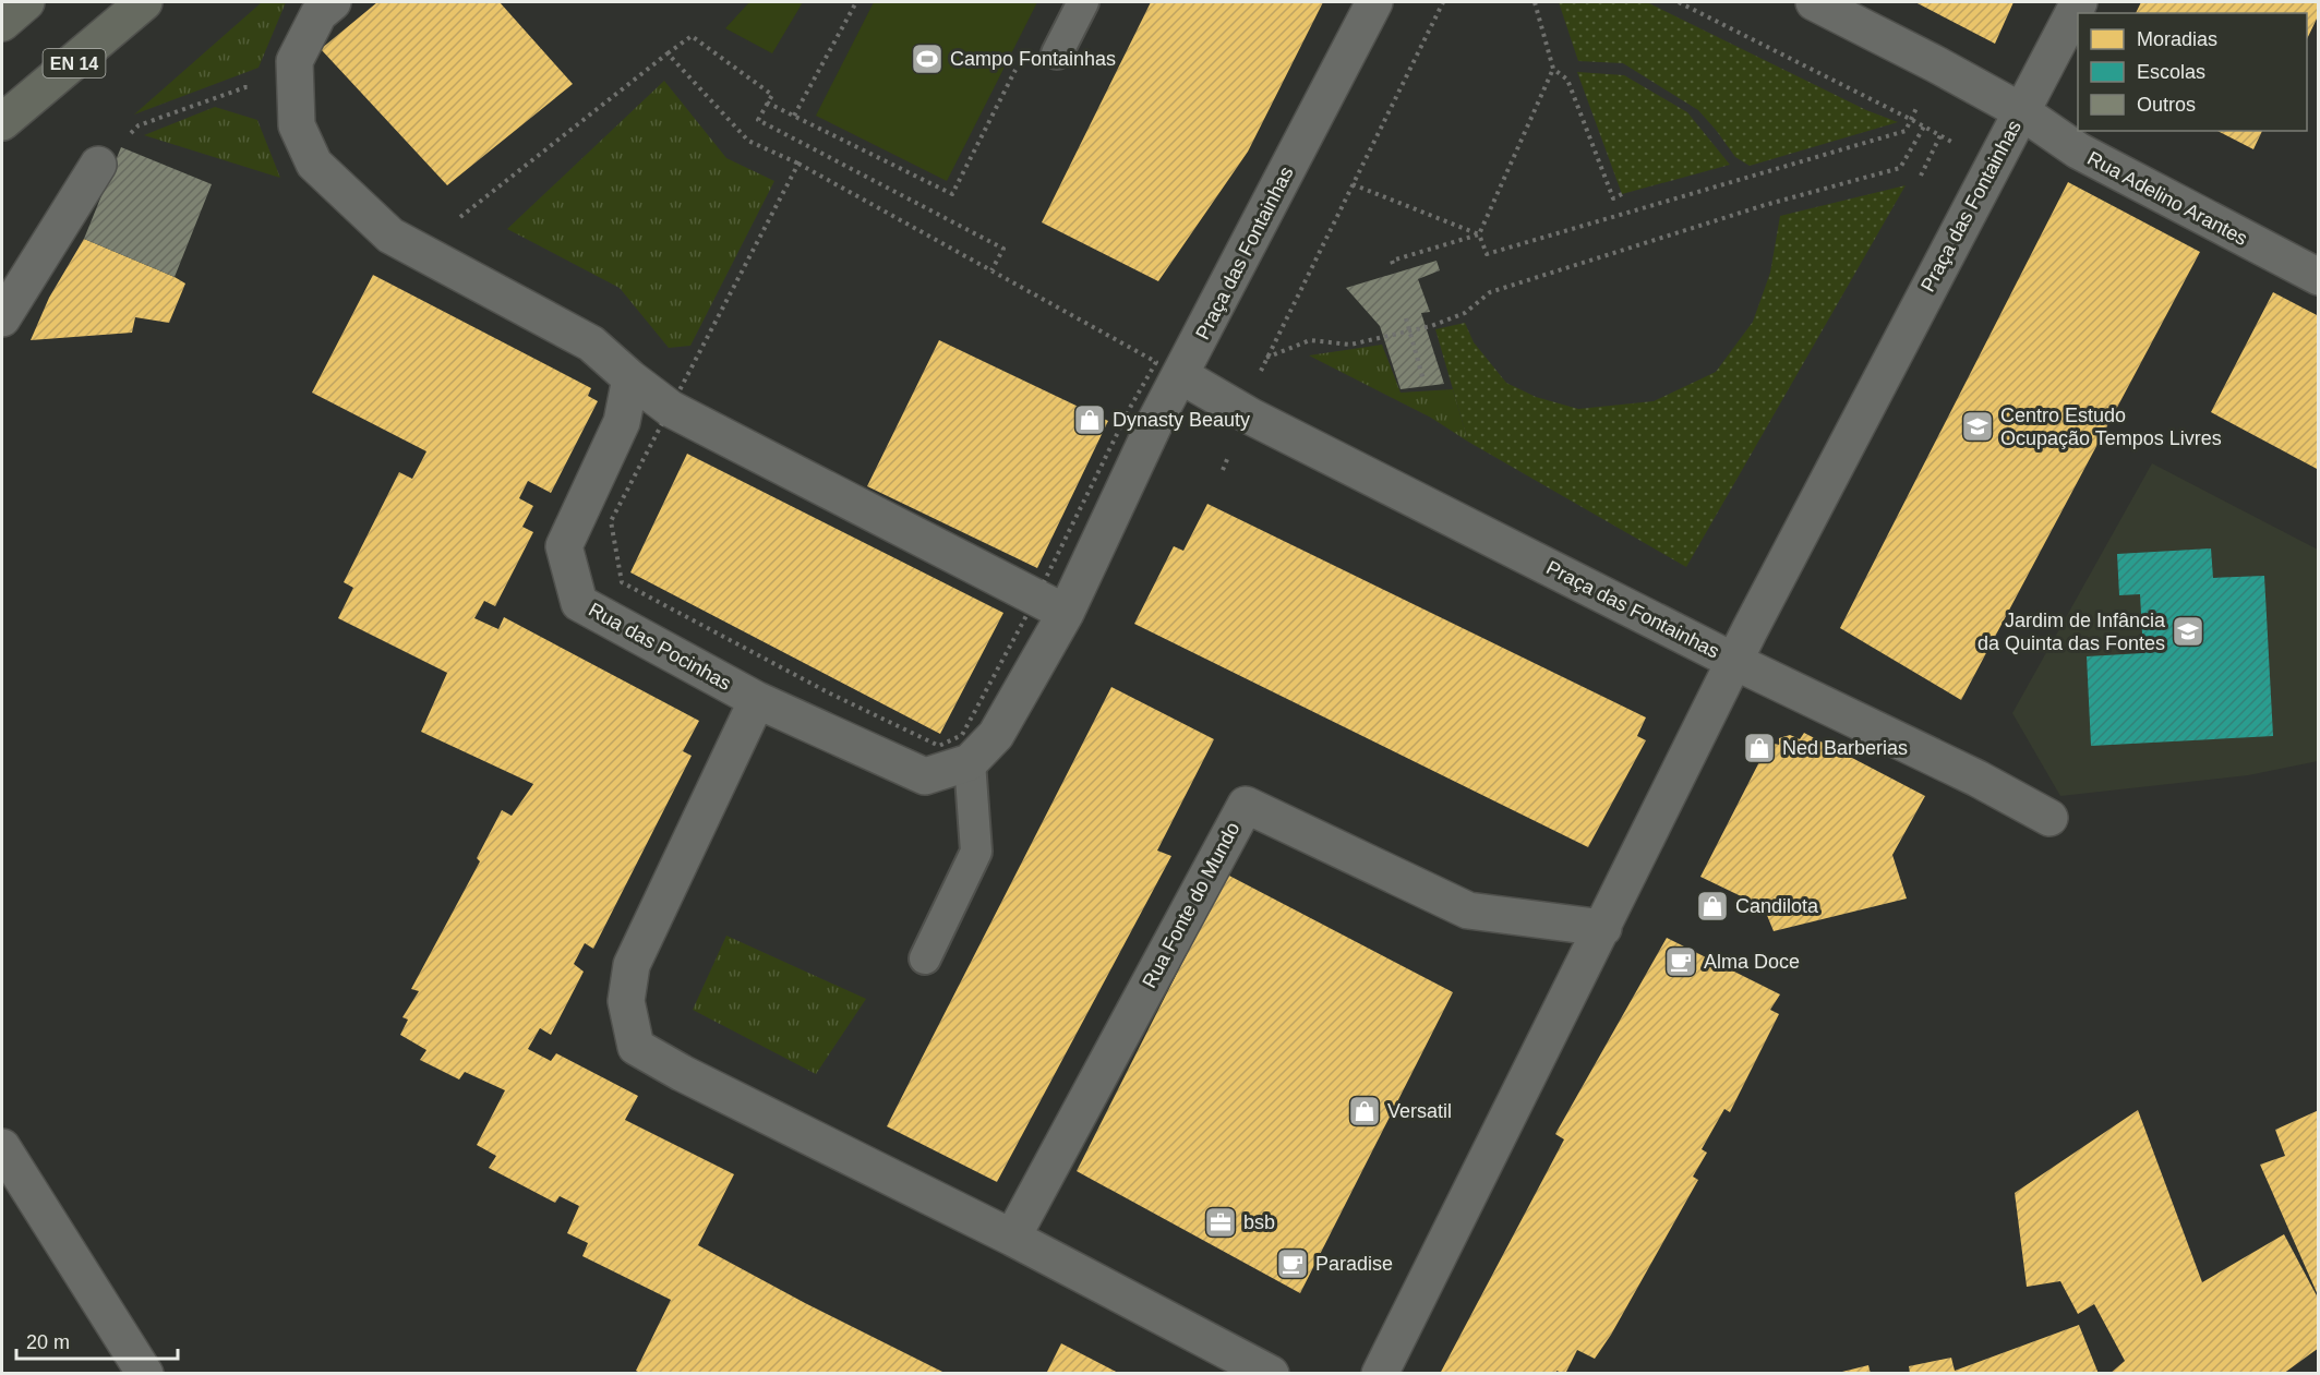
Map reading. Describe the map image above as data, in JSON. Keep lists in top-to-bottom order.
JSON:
{
  "streets": {
    "highway": ["EN 14"],
    "street": [
      "Rua Adelino Arantes",
      "Praça das Fontainhas",
      "Rua das Pocinhas",
      "Rua Fonte do Mundo"
    ]
  },
  "crossings": [
    ["Rua Adelino Arantes", "Praça das Fontainhas"],
    ["Praça das Fontainhas", "Rua das Pocinhas"]
  ],
  "places": {
    "sports": ["Campo Fontainhas"],
    "shop": [
      "Dynasty Beauty",
      "Ned Barberias",
      "Candilota",
      "Versatil"
    ],
    "school or university": ["Centro Estudo Ocupação Tempos Livres", "Jardim de Infância da Quinta das Fontes"],
    "cafe": ["Alma Doce", "Paradise"],
    "office": ["bsb"]
  },
  "legend": ["Moradias", "Escolas", "Outros"],
  "scale_bar": "20 m"
}
